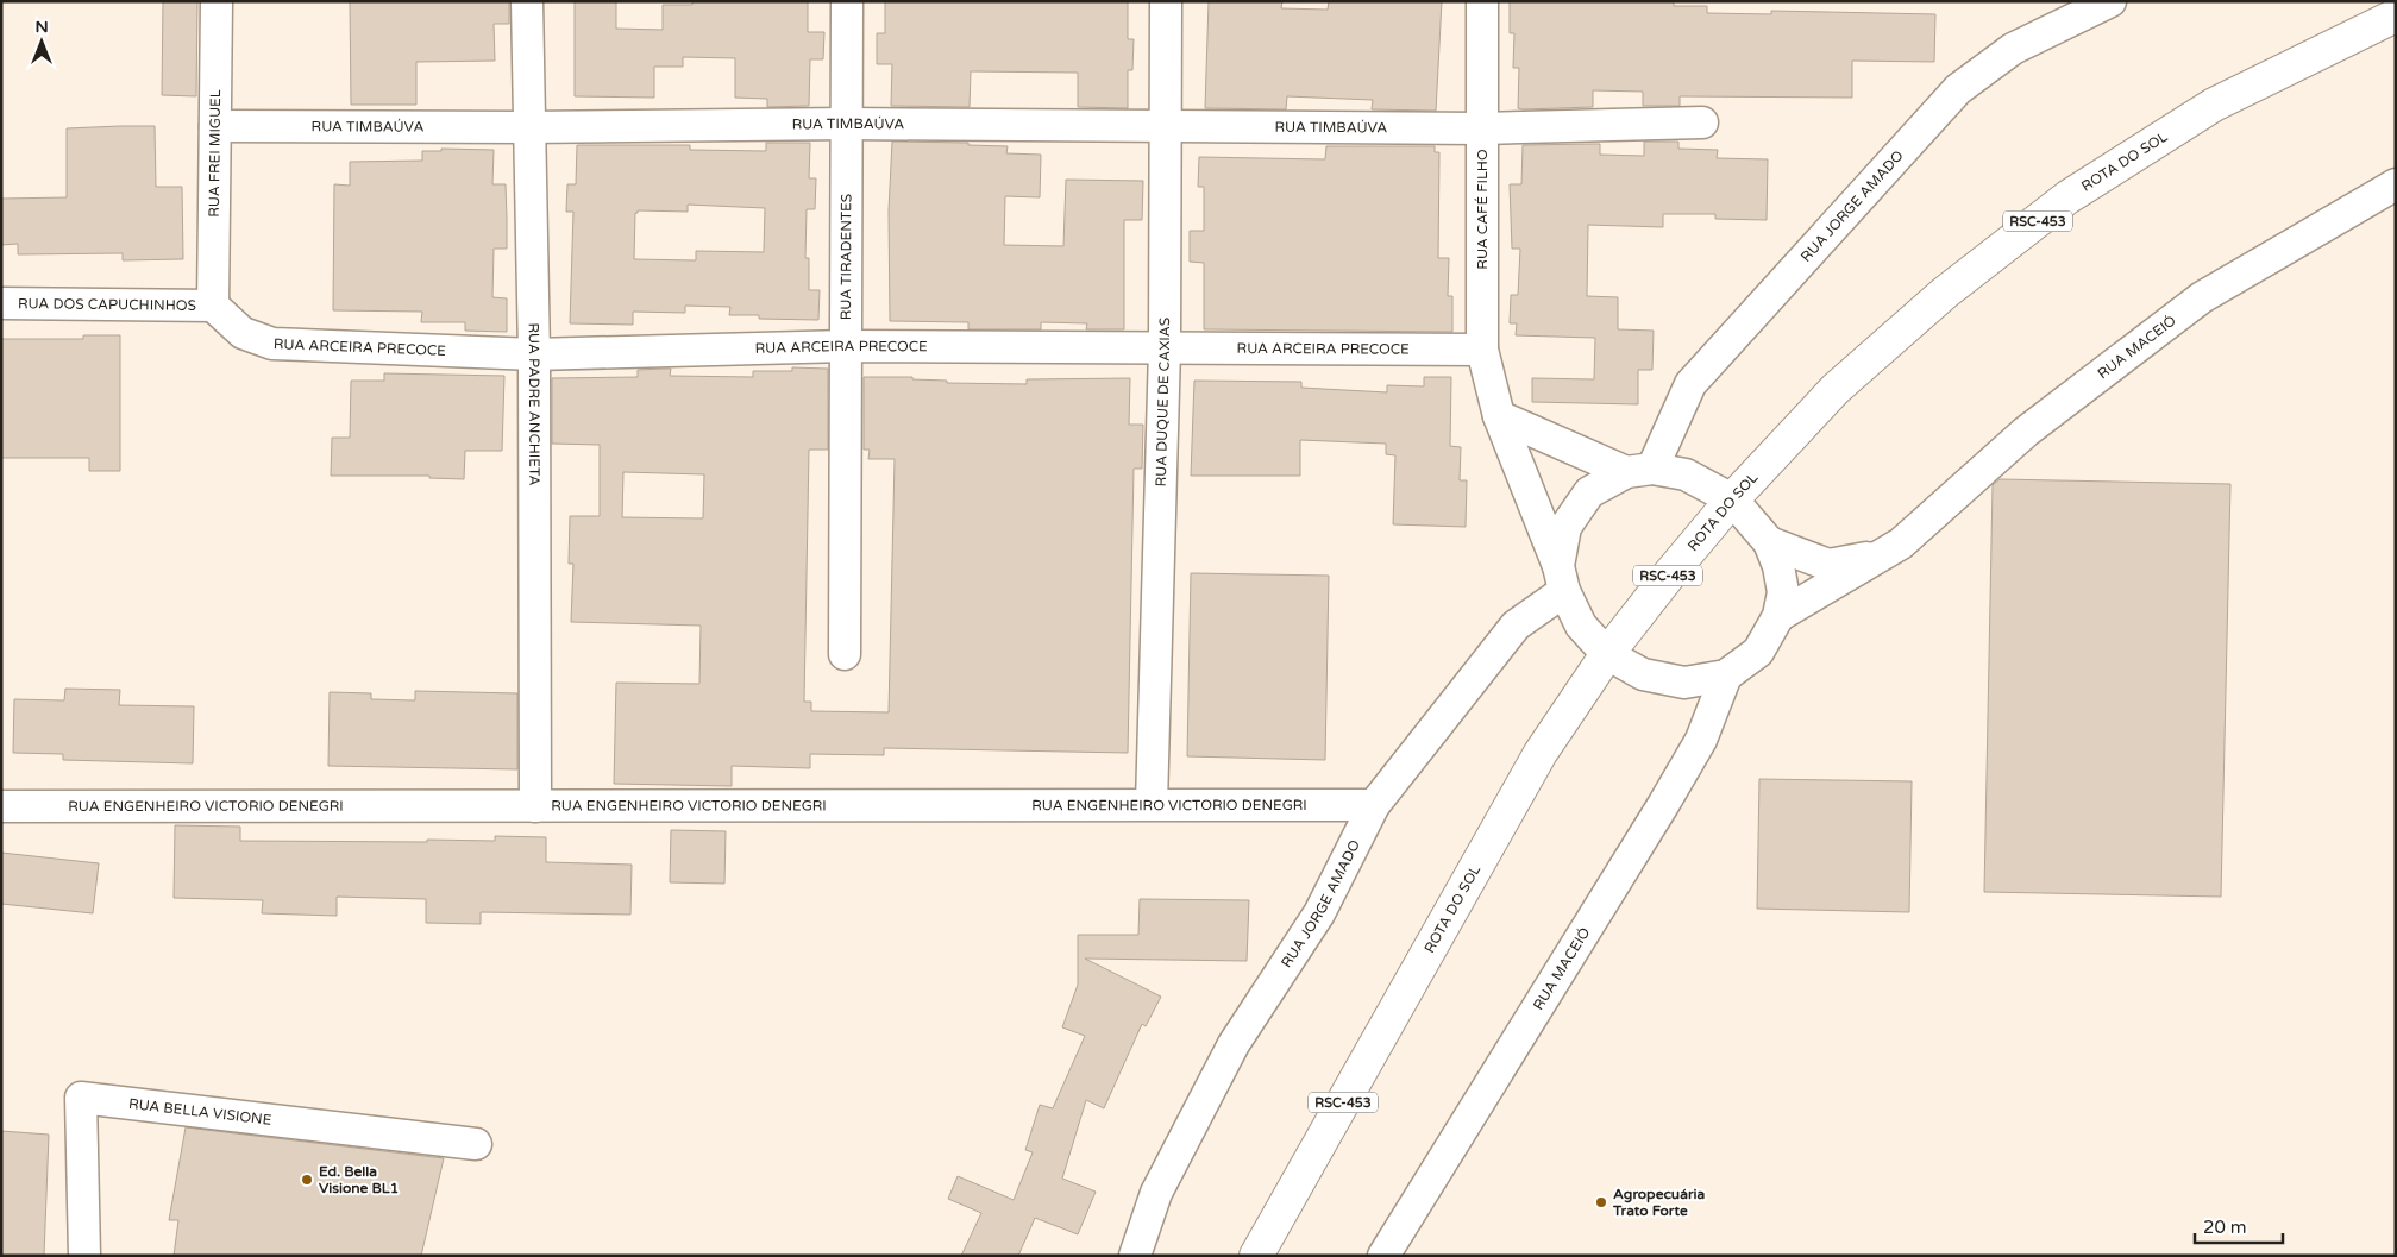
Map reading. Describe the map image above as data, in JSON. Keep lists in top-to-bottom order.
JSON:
{
  "streets": {
    "highway": ["ROTA DO SOL", "RSC-453"],
    "street": [
      "RUA TIMBAÚVA",
      "RUA FREI MIGUEL",
      "RUA JORGE AMADO",
      "RUA CAFÉ FILHO",
      "RUA TIRADENTES",
      "RUA DOS CAPUCHINHOS",
      "RUA ARCEIRA PRECOCE",
      "RUA MACEIÓ",
      "RUA DUQUE DE CAXIAS",
      "RUA PADRE ANCHIETA",
      "RUA ENGENHEIRO VICTORIO DENEGRI",
      "RUA BELLA VISIONE"
    ]
  },
  "crossings": [
    ["RUA TIMBAÚVA", "RUA FREI MIGUEL"],
    ["RUA TIMBAÚVA", "RUA CAFÉ FILHO"],
    ["RUA TIMBAÚVA", "RUA TIRADENTES"],
    ["RUA TIMBAÚVA", "RUA DUQUE DE CAXIAS"],
    ["RUA TIMBAÚVA", "RUA PADRE ANCHIETA"],
    ["RUA FREI MIGUEL", "RUA DOS CAPUCHINHOS"],
    ["RUA FREI MIGUEL", "RUA ARCEIRA PRECOCE"],
    ["ROTA DO SOL", "RUA CAFÉ FILHO"],
    ["RUA JORGE AMADO", "RUA CAFÉ FILHO"],
    ["RUA JORGE AMADO", "RUA ENGENHEIRO VICTORIO DENEGRI"],
    ["RUA CAFÉ FILHO", "RUA ARCEIRA PRECOCE"],
    ["RUA CAFÉ FILHO", "RUA MACEIÓ"],
    ["RUA TIRADENTES", "RUA ARCEIRA PRECOCE"],
    ["RUA DOS CAPUCHINHOS", "RUA ARCEIRA PRECOCE"],
    ["RUA ARCEIRA PRECOCE", "RUA DUQUE DE CAXIAS"],
    ["RUA ARCEIRA PRECOCE", "RUA PADRE ANCHIETA"],
    ["RUA DUQUE DE CAXIAS", "RUA ENGENHEIRO VICTORIO DENEGRI"],
    ["RUA PADRE ANCHIETA", "RUA ENGENHEIRO VICTORIO DENEGRI"]
  ],
  "places": ["Ed. Bella Visione BL1", "Agropecuária Trato Forte"],
  "scale_bar": "20 m",
  "north": "top"
}
